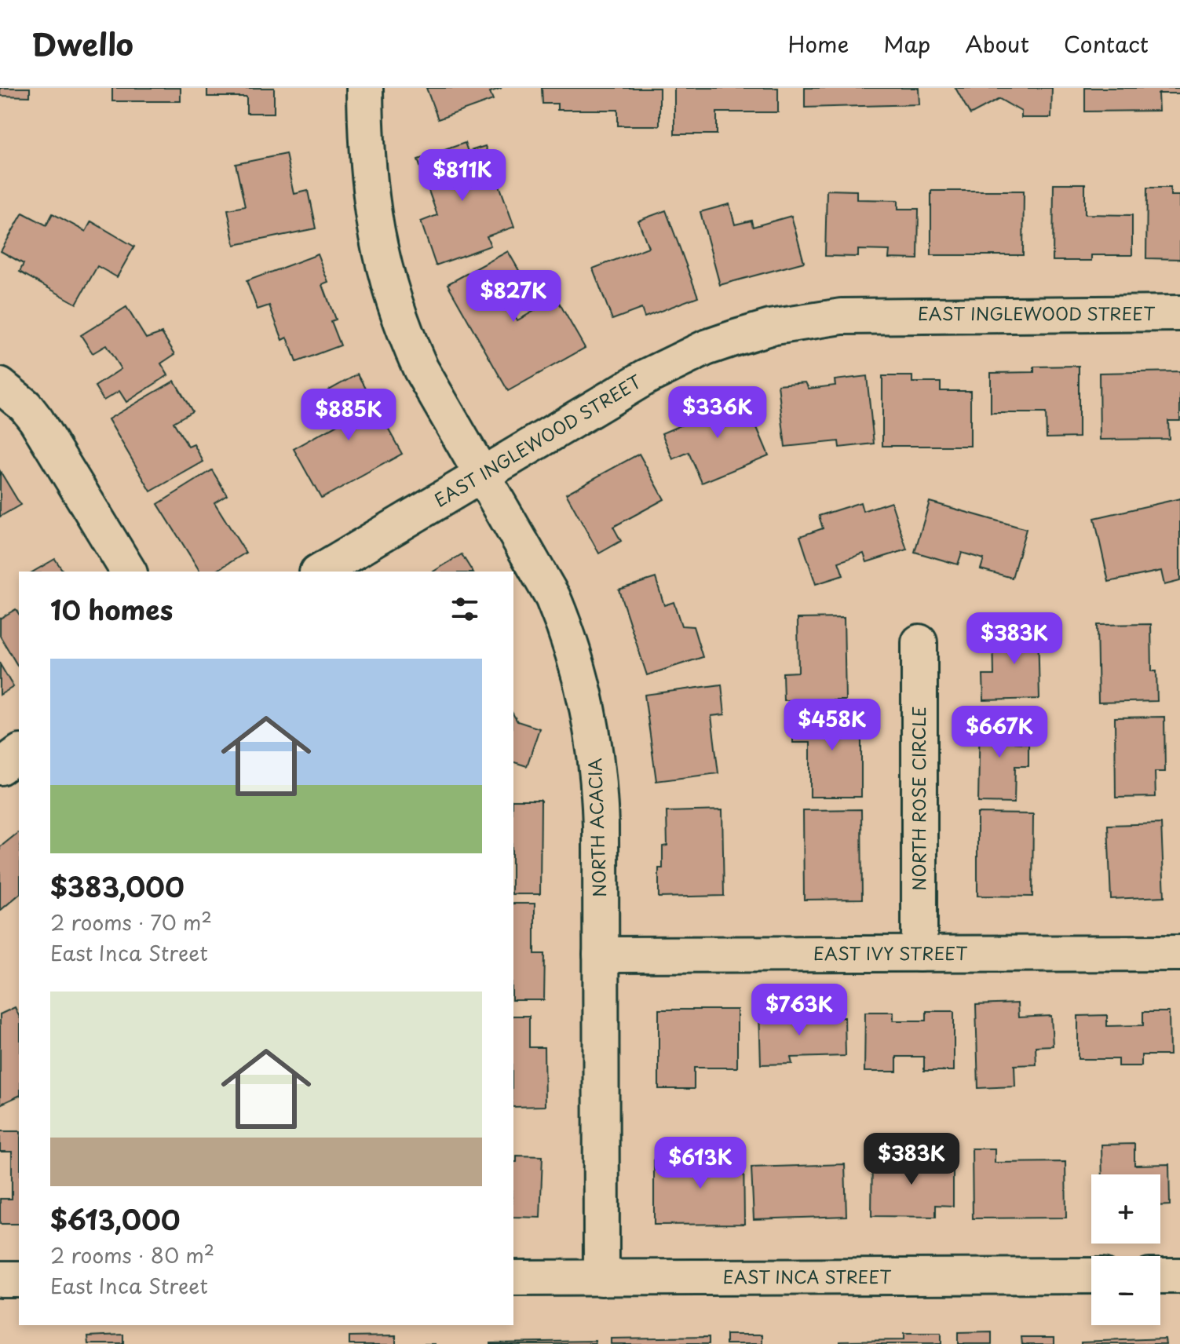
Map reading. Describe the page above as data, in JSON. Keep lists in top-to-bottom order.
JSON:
{
  "streets": {
    "street": [
      "EAST INGLEWOOD STREET",
      "NORTH ROSE CIRCLE",
      "NORTH ACACIA",
      "EAST IVY STREET",
      "EAST INCA STREET"
    ]
  },
  "crossings": [
    ["EAST INGLEWOOD STREET", "NORTH ACACIA"],
    ["NORTH ROSE CIRCLE", "EAST IVY STREET"],
    ["NORTH ACACIA", "EAST IVY STREET"],
    ["NORTH ACACIA", "EAST INCA STREET"]
  ],
  "page": {
    "header": "Dwello",
    "nav": [
      "Home",
      "Map",
      "About",
      "Contact"
    ],
    "price": [
      "$811K",
      "$827K",
      "$336K",
      "$885K",
      "$383K",
      "$458K",
      "$667K",
      "$763K",
      "$383K",
      "$613K"
    ],
    "heading": "10 homes",
    "list": [
      {
        "name": "$383,000",
        "note": "2 rooms · 70 m² · East Inca Street"
      },
      {
        "name": "$613,000",
        "note": "2 rooms · 80 m² · East Inca Street"
      }
    ],
    "map_buttons": ["+", "−"]
  }
}
